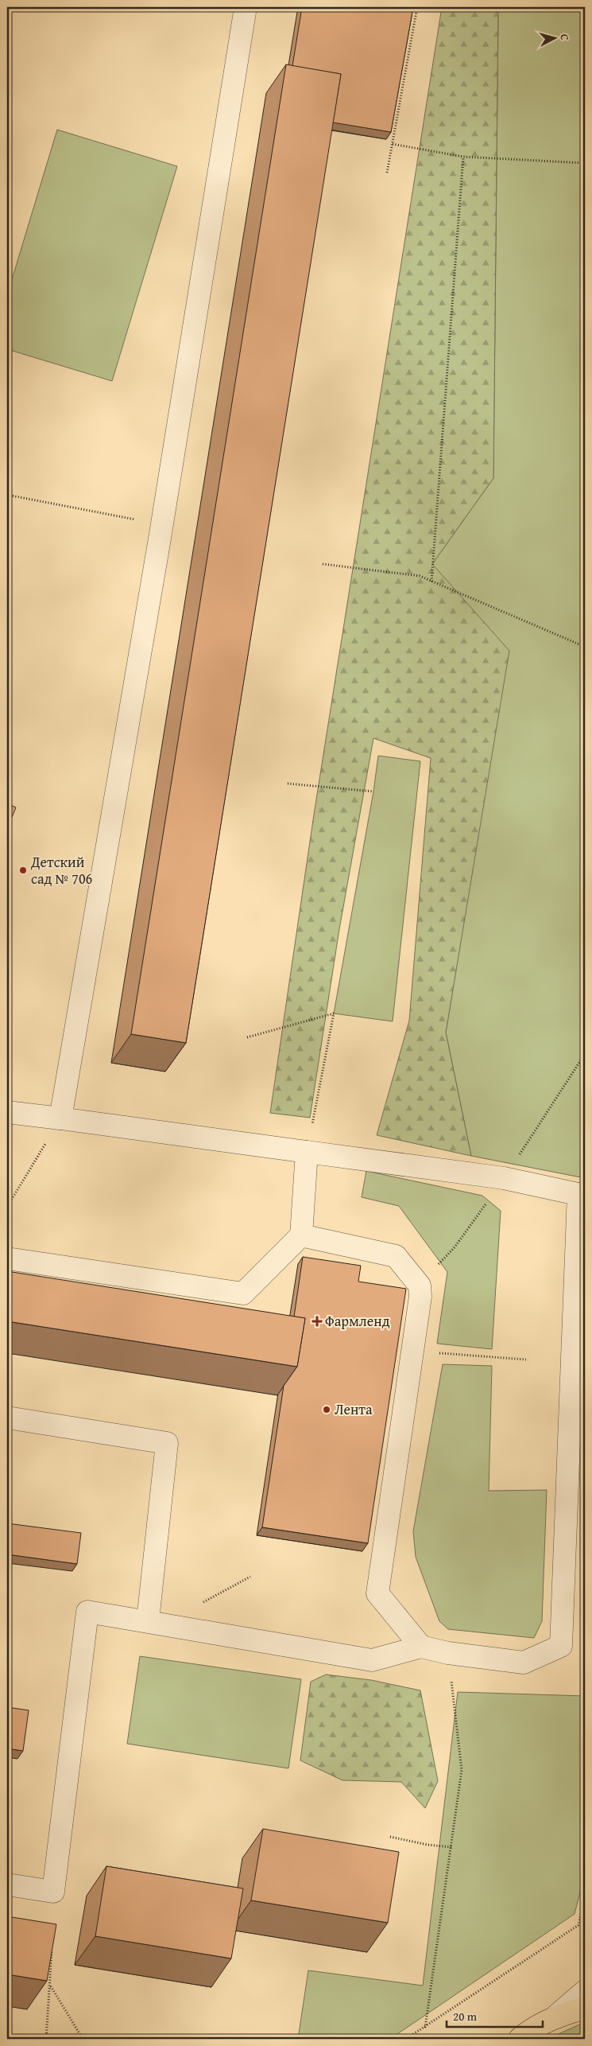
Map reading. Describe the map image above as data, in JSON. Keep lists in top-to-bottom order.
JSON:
{
  "places": {
    "other": ["Детский сад № 706", "Лента"],
    "health": ["Фармленд"]
  },
  "scale_bar": "20 m",
  "north": "right"
}
